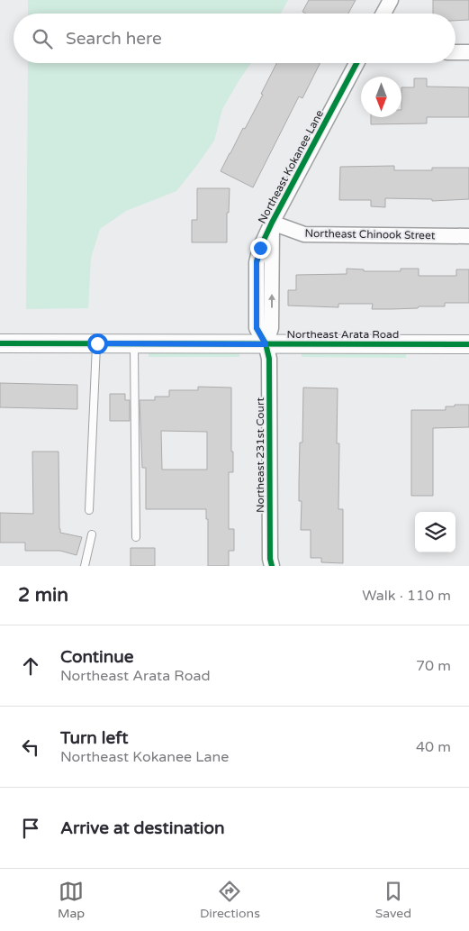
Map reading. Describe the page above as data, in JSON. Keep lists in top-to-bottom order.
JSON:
{
  "streets": {
    "street": [
      "Northeast Kokanee Lane",
      "Northeast Chinook Street",
      "Northeast Arata Road",
      "Northeast 231st Court"
    ]
  },
  "crossings": [
    ["Northeast Kokanee Lane", "Northeast Chinook Street"],
    ["Northeast Kokanee Lane", "Northeast Arata Road"],
    ["Northeast Kokanee Lane", "Northeast 231st Court"],
    ["Northeast Arata Road", "Northeast 231st Court"]
  ],
  "north": "bottom",
  "page": {
    "search": "Search here",
    "heading": ["2 min", "Walk · 110 m"],
    "list": [
      ["Continue", "Northeast Arata Road", "70 m"],
      ["Turn left", "Northeast Kokanee Lane", "40 m"],
      "Arrive at destination"
    ],
    "nav": ["Map", "Directions", "Saved"]
  }
}
